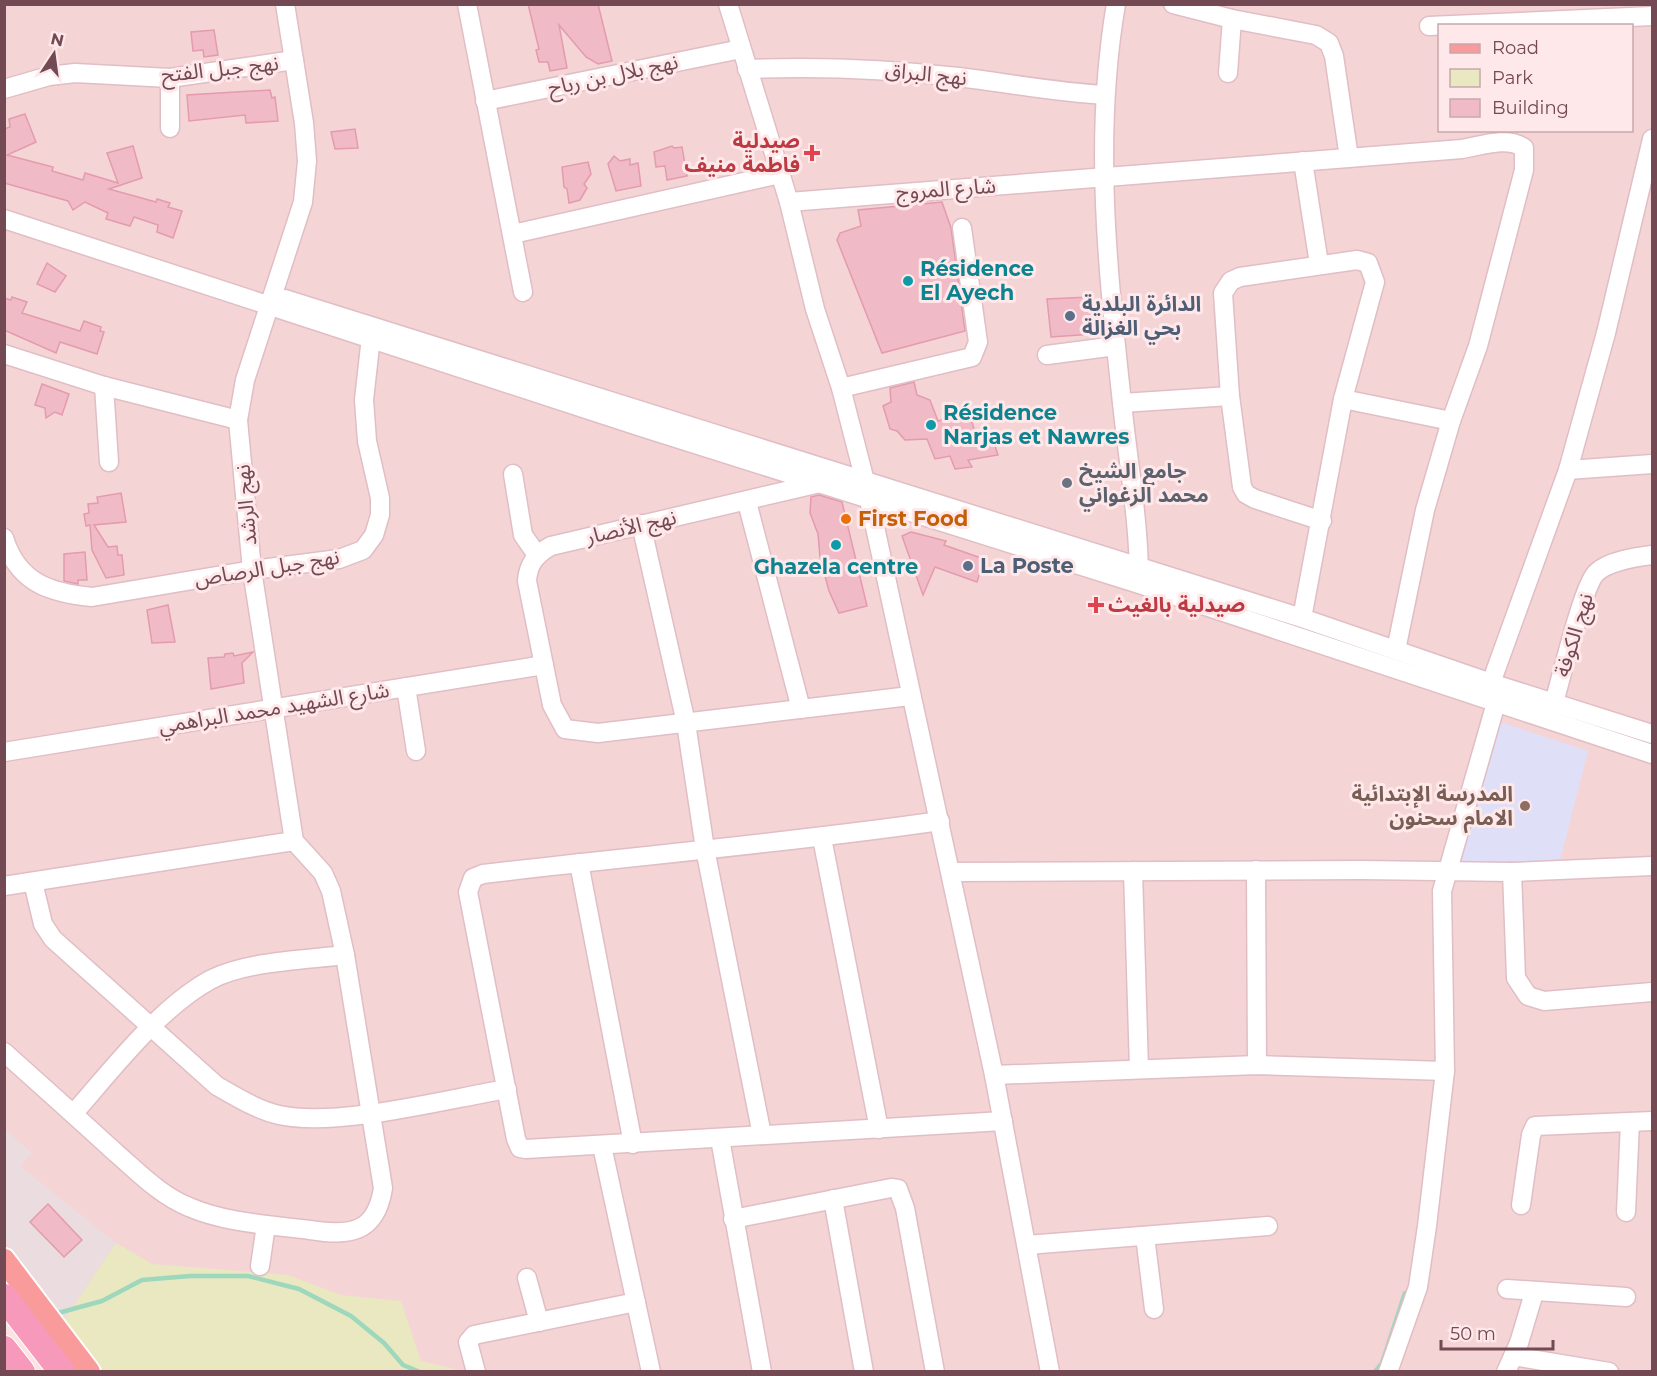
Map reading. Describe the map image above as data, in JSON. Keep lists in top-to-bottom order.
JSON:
{
  "streets": {
    "street": [
      "نهج جبل الفتح",
      "نهج البراق",
      "نهج بلال بن رباح",
      "شارع المروج",
      "نهج الرشد",
      "نهج الأنصار",
      "نهج جبل الرصاص",
      "نهج الكوفة",
      "شارع الشهيد محمد البراهمي"
    ]
  },
  "crossings": [
    ["نهج جبل الفتح", "نهج الرشد"],
    ["نهج الرشد", "نهج جبل الرصاص"],
    ["نهج الرشد", "شارع الشهيد محمد البراهمي"]
  ],
  "places": {
    "health": ["صيدلية فاطمة منيف", "صيدلية بالغيث"],
    "other": [
      "Résidence El Ayech",
      "الدائرة البلدية بحي الغزالة",
      "Résidence Narjas et Nawres",
      "جامع الشيخ محمد الزغواني",
      "First Food",
      "Ghazela centre",
      "La Poste",
      "المدرسة الإبتدائية الامام سحنون"
    ]
  },
  "legend": ["Road", "Park", "Building"],
  "scale_bar": "50 m",
  "north": "top"
}
